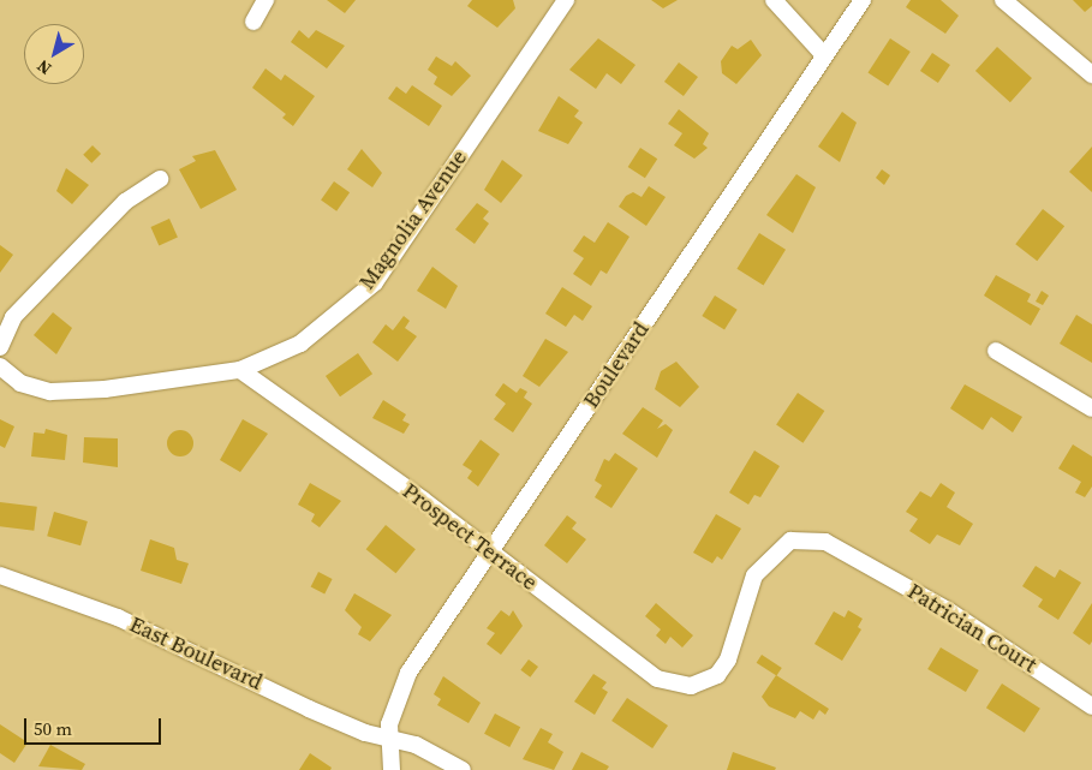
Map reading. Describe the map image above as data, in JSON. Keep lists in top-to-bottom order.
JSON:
{
  "streets": {
    "street": [
      "Magnolia Avenue",
      "Boulevard",
      "Prospect Terrace",
      "Patrician Court",
      "East Boulevard"
    ]
  },
  "crossings": [
    ["Magnolia Avenue", "Prospect Terrace"],
    ["Boulevard", "Prospect Terrace"],
    ["Boulevard", "East Boulevard"],
    ["Prospect Terrace", "Patrician Court"]
  ],
  "scale_bar": "50 m",
  "north": "bottom left"
}
